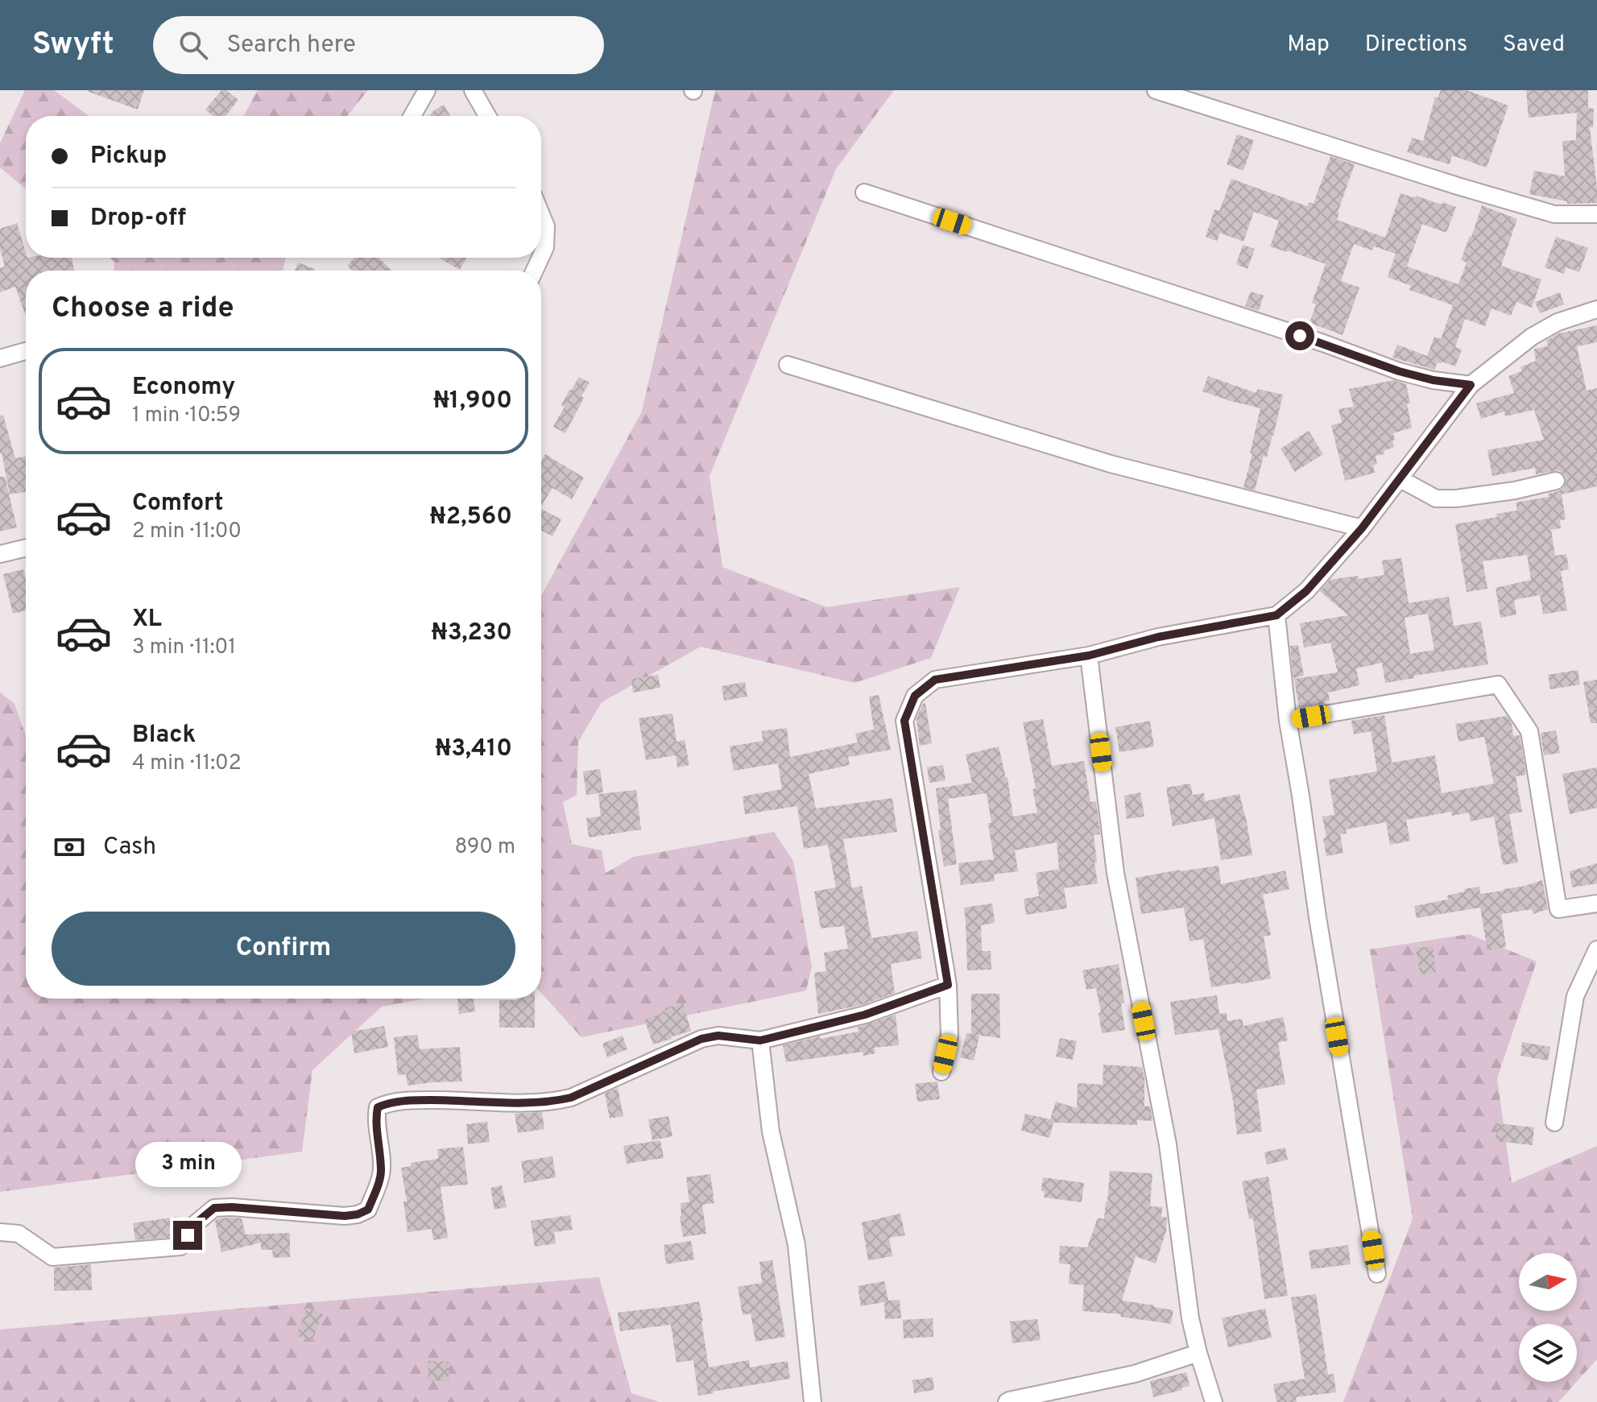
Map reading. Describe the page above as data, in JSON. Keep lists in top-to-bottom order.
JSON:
{
  "north": "right",
  "page": {
    "header": "Swyft",
    "search": "Search here",
    "nav": ["Map", "Directions", "Saved"],
    "banner": ["Pickup", "Drop-off"],
    "heading": "Choose a ride",
    "list": [
      {
        "name": "Economy",
        "note": "1 min · 10:59",
        "value": "₦1,900"
      },
      {
        "name": "Comfort",
        "note": "2 min · 11:00",
        "value": "₦2,560"
      },
      {
        "name": "XL",
        "note": "3 min · 11:01",
        "value": "₦3,230"
      },
      {
        "name": "Black",
        "note": "4 min · 11:02",
        "value": "₦3,410"
      }
    ],
    "pay": ["Cash", "890 m"],
    "buttons": "Confirm",
    "bubble": "3 min"
  }
}
